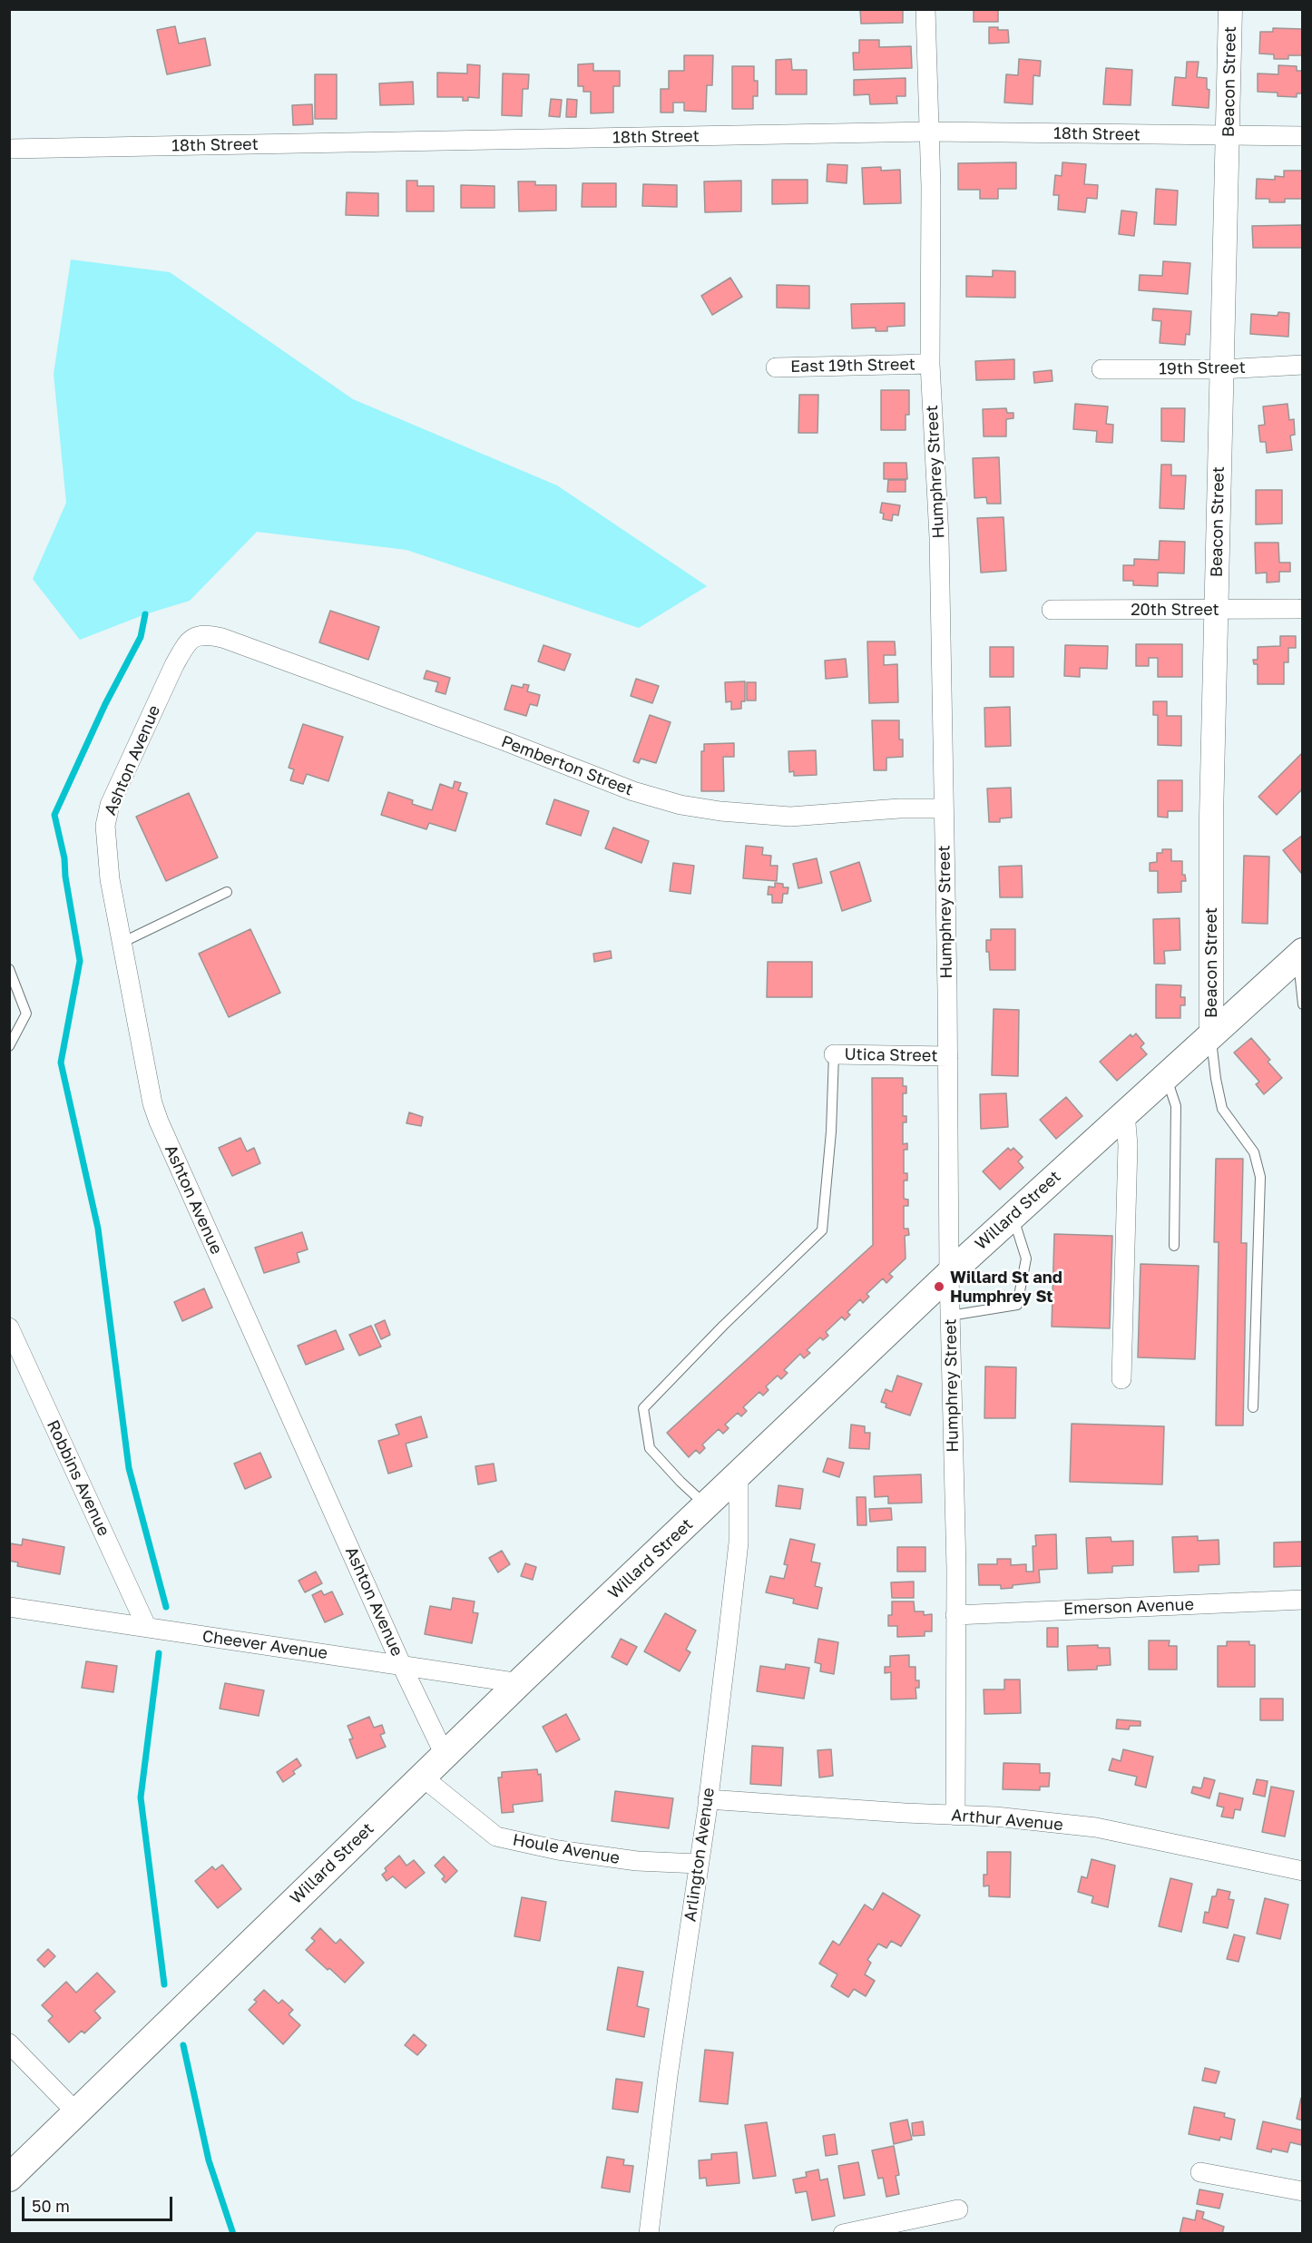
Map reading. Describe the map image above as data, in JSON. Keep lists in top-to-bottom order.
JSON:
{
  "streets": {
    "main road": ["Willard Street"],
    "street": [
      "Beacon Street",
      "18th Street",
      "East 19th Street",
      "19th Street",
      "Humphrey Street",
      "20th Street",
      "Ashton Avenue",
      "Pemberton Street",
      "Utica Street",
      "Robbins Avenue",
      "Emerson Avenue",
      "Cheever Avenue",
      "Arthur Avenue",
      "Houle Avenue",
      "Arlington Avenue"
    ]
  },
  "crossings": [
    ["Beacon Street", "18th Street"],
    ["Beacon Street", "19th Street"],
    ["Beacon Street", "20th Street"],
    ["Beacon Street", "Willard Street"],
    ["18th Street", "Humphrey Street"],
    ["East 19th Street", "Humphrey Street"],
    ["Humphrey Street", "Pemberton Street"],
    ["Humphrey Street", "Utica Street"],
    ["Humphrey Street", "Willard Street"],
    ["Humphrey Street", "Emerson Avenue"],
    ["Humphrey Street", "Arthur Avenue"],
    ["Ashton Avenue", "Pemberton Street"],
    ["Ashton Avenue", "Willard Street"],
    ["Ashton Avenue", "Cheever Avenue"],
    ["Willard Street", "Cheever Avenue"],
    ["Willard Street", "Houle Avenue"],
    ["Willard Street", "Arlington Avenue"],
    ["Robbins Avenue", "Cheever Avenue"],
    ["Arthur Avenue", "Arlington Avenue"],
    ["Houle Avenue", "Arlington Avenue"]
  ],
  "places": ["Willard St and Humphrey St"],
  "scale_bar": "50 m"
}
